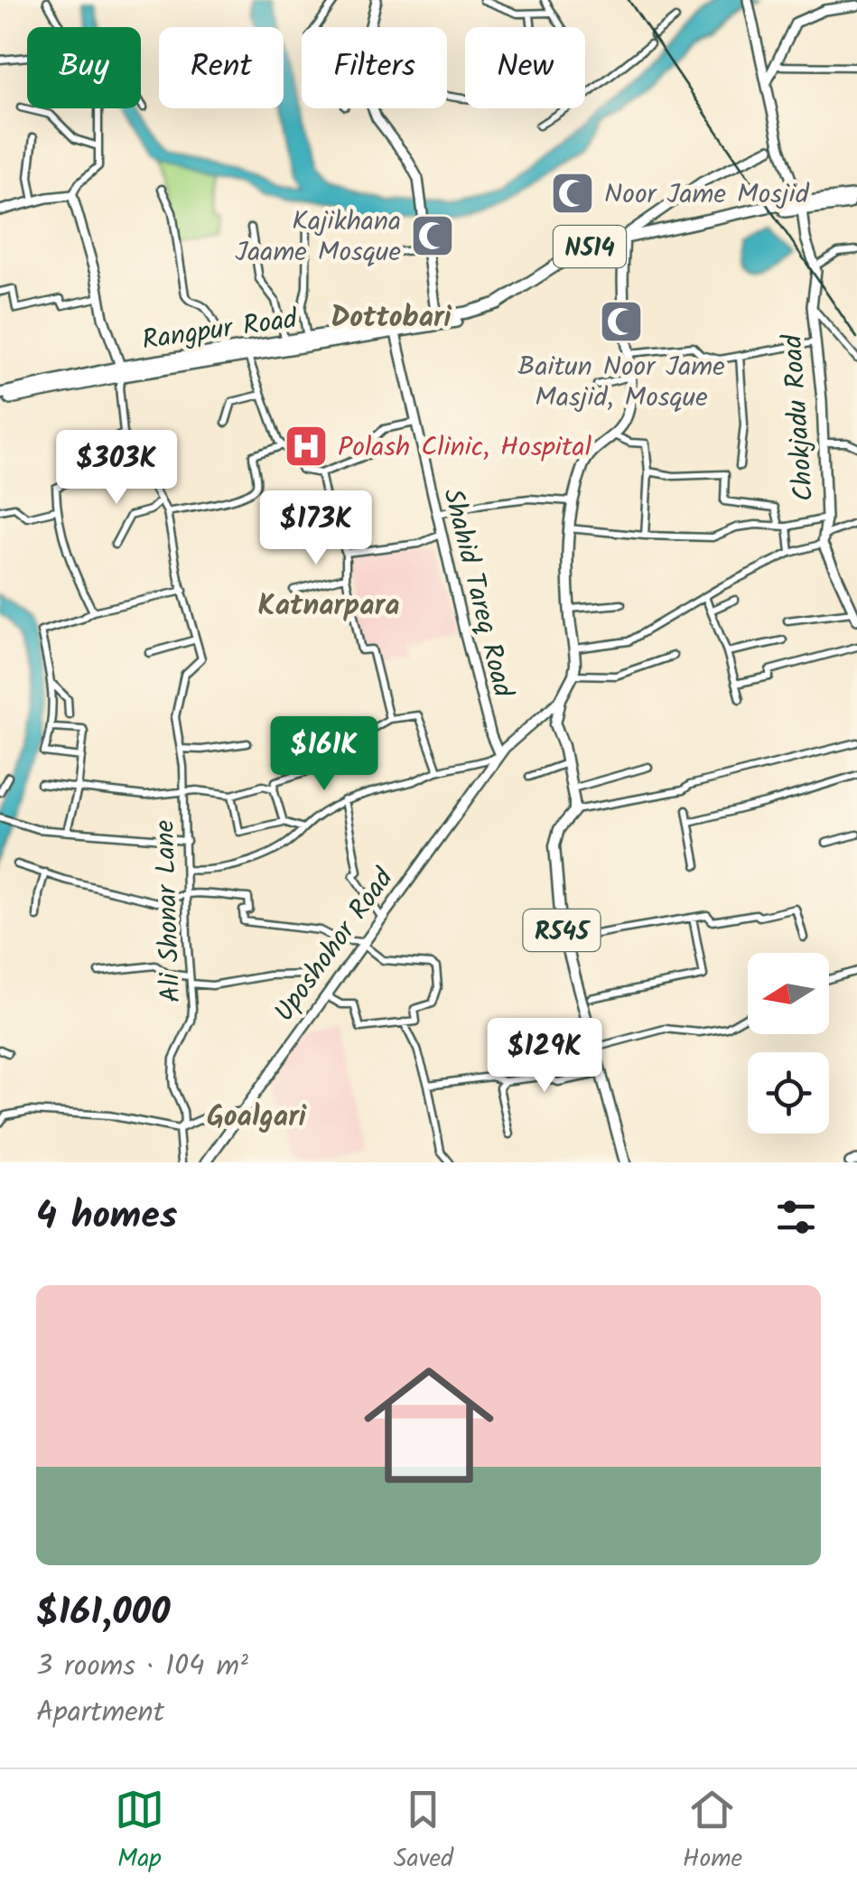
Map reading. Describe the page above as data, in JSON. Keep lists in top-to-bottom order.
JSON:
{
  "streets": {
    "highway": ["N514", "Rangpur Road"],
    "main road": ["R545"],
    "street": [
      "Chokjadu Road",
      "Shahid Tareq Road",
      "Ali Shonar Lane",
      "Uposhohor Road"
    ]
  },
  "crossings": [
    ["Rangpur Road", "Chokjadu Road"],
    ["Rangpur Road", "Shahid Tareq Road"],
    ["Shahid Tareq Road", "Uposhohor Road"]
  ],
  "districts": ["Dottobari", "Katnarpara", "Goalgari"],
  "places": {
    "mosque": ["Noor Jame Mosjid", "Kajikhana Jaame Mosque", "Baitun Noor Jame Masjid, Mosque"],
    "hospital": ["Polash Clinic, Hospital"]
  },
  "north": "left",
  "page": {
    "chip": [
      "Buy",
      "Rent",
      "Filters",
      "New"
    ],
    "price": [
      "$303K",
      "$173K",
      "$161K",
      "$129K"
    ],
    "heading": "4 homes",
    "list": [
      {
        "name": "$161,000",
        "note": "3 rooms · 104 m² · Apartment"
      }
    ],
    "tabs": ["Map", "Saved", "Home"]
  }
}
